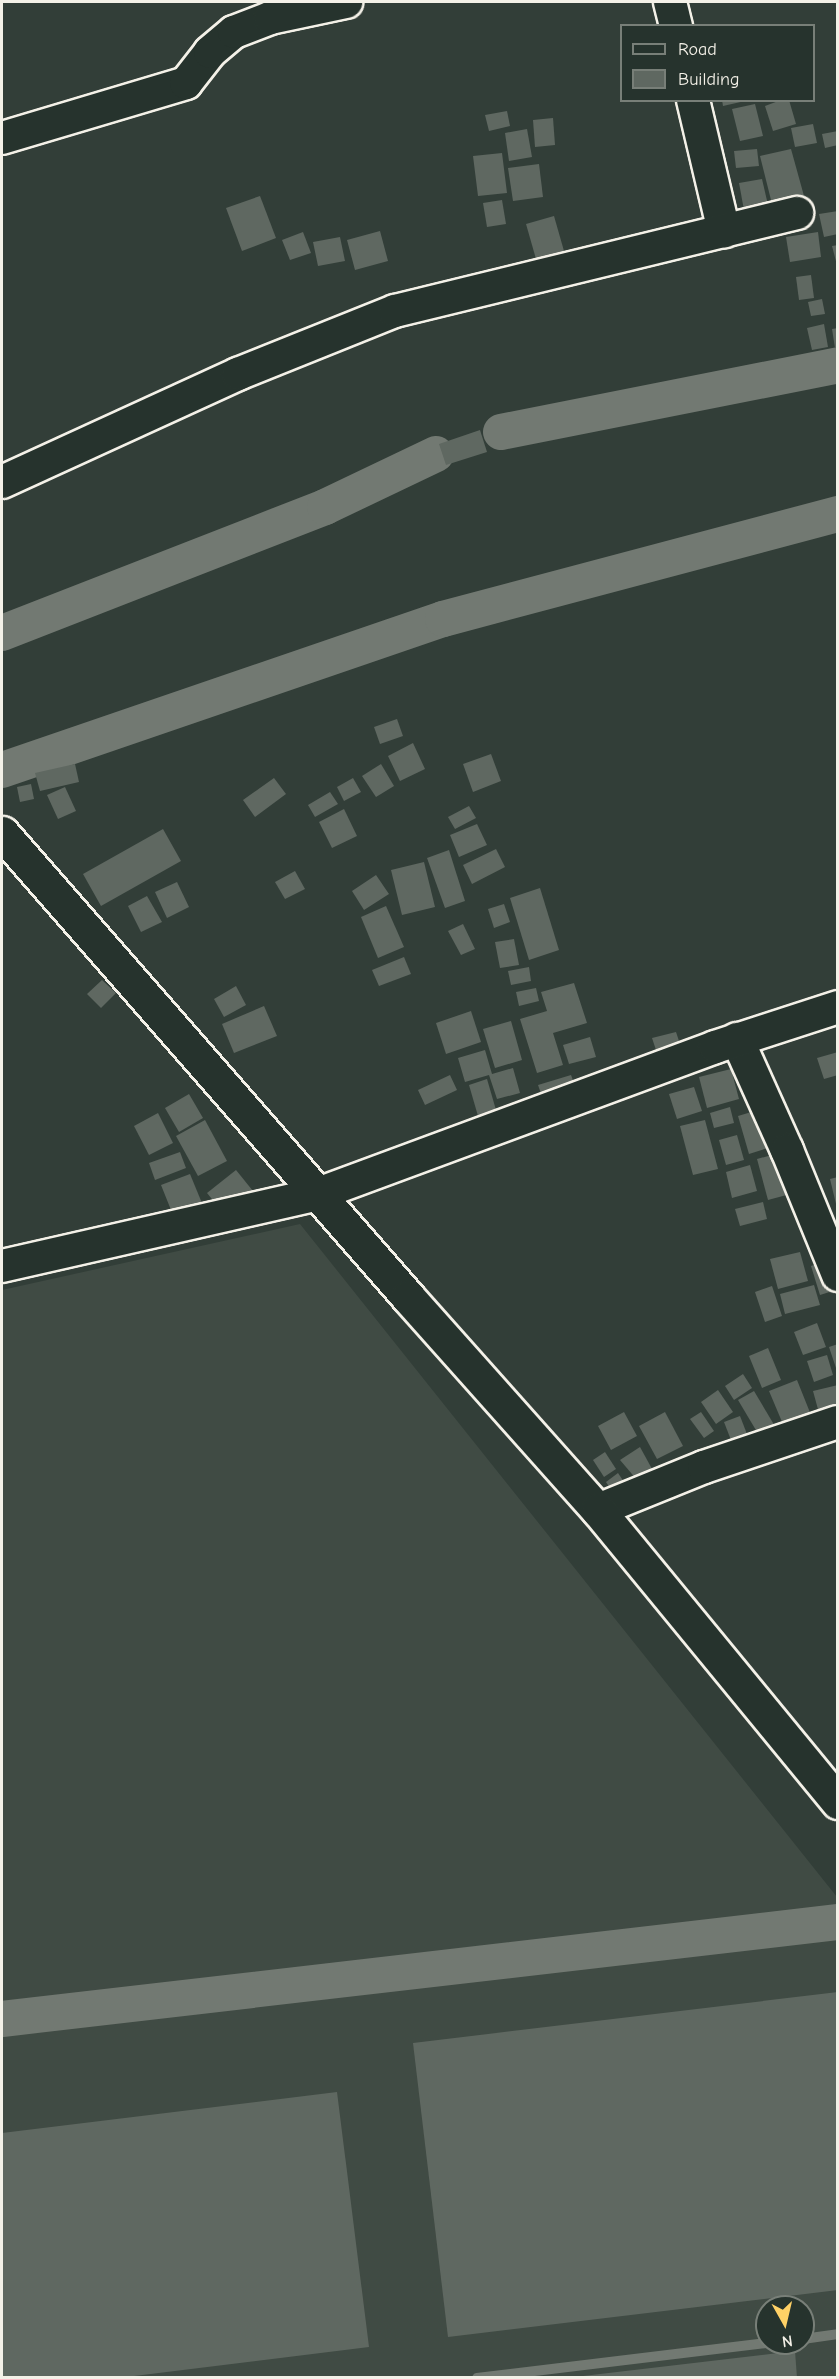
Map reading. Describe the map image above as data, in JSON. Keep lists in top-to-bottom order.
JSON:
{
  "legend": ["Road", "Building"],
  "north": "bottom"
}
